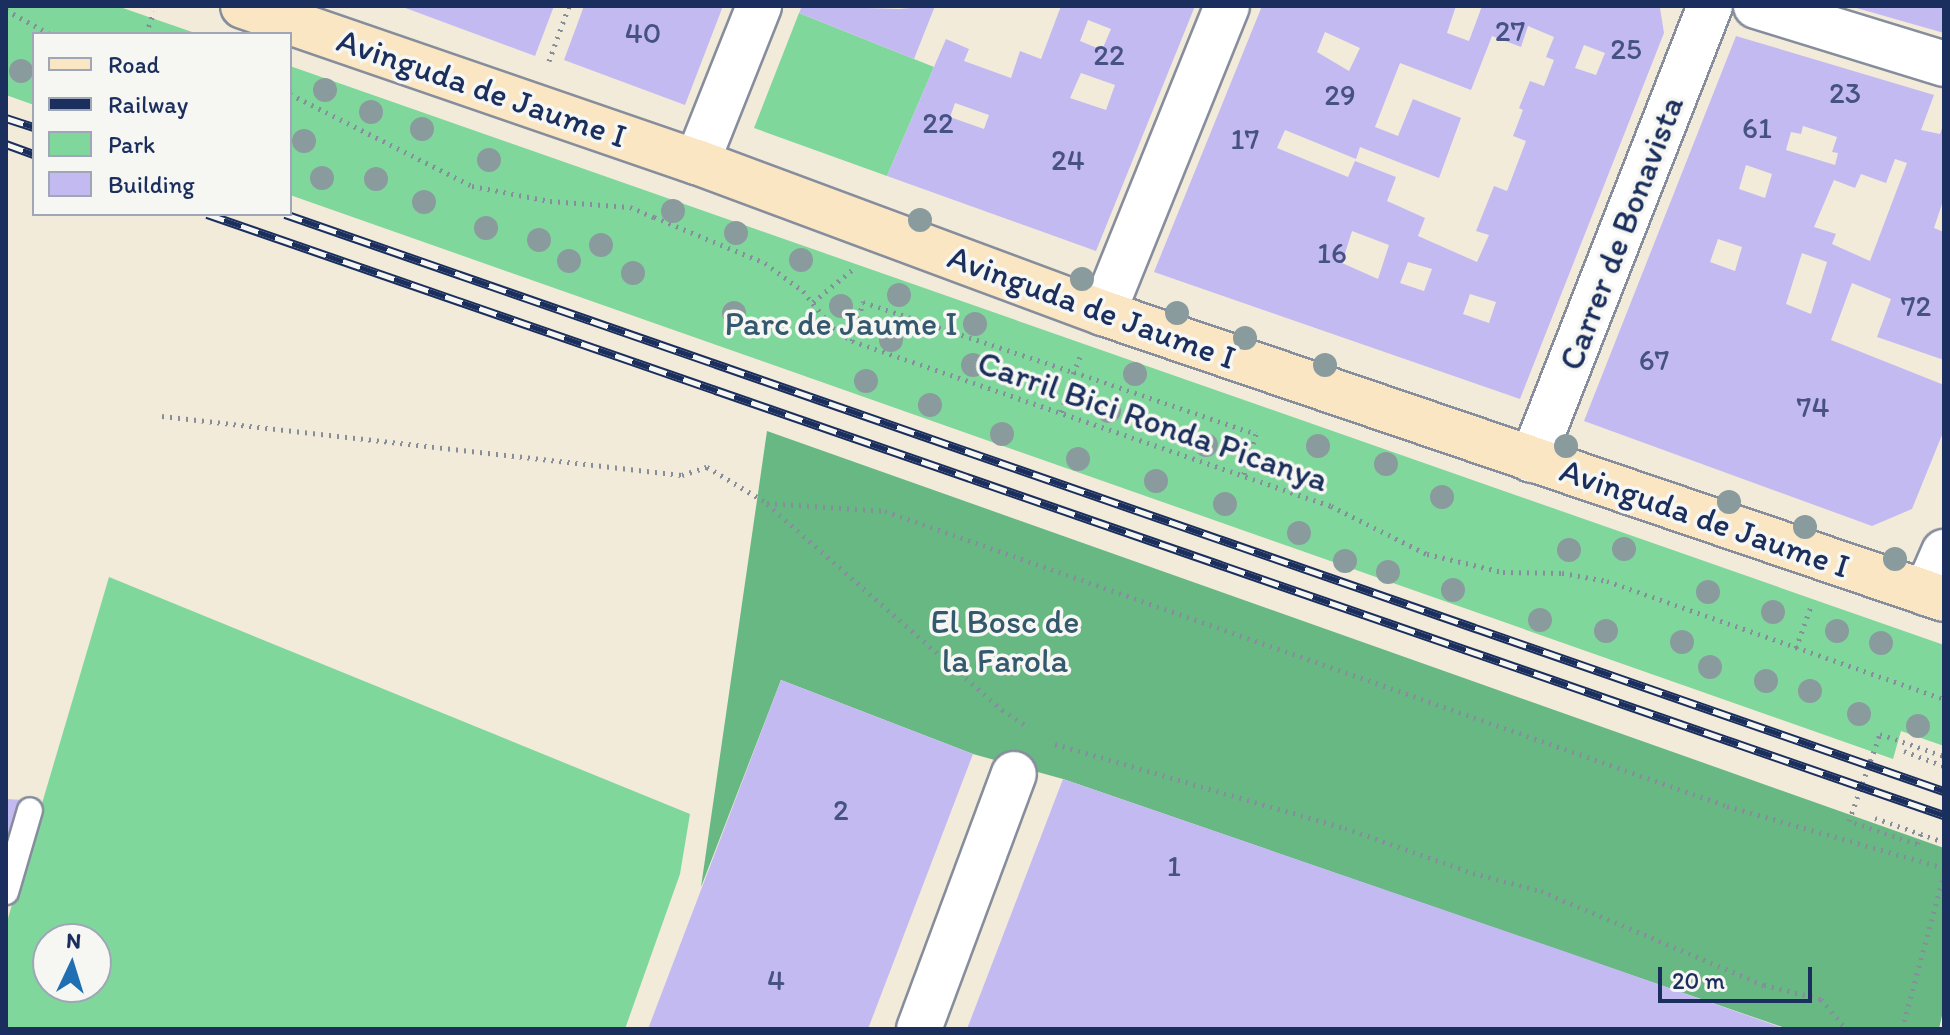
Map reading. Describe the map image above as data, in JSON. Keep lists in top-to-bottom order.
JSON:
{
  "streets": {
    "street": ["Avinguda de Jaume I", "Carrer de Bonavista"],
    "path": ["Carril Bici Ronda Picanya"]
  },
  "crossings": [
    ["Avinguda de Jaume I", "Carrer de Bonavista"]
  ],
  "parks": ["Parc de Jaume I", "El Bosc de la Farola"],
  "house_numbers": [
    "27",
    "40",
    "25",
    "22",
    "23",
    "29",
    "22",
    "61",
    "17",
    "24",
    "16",
    "72",
    "67",
    "74",
    "2",
    "1",
    "4"
  ],
  "legend": [
    "Road",
    "Railway",
    "Park",
    "Building"
  ],
  "scale_bar": "20 m",
  "north": "top"
}
